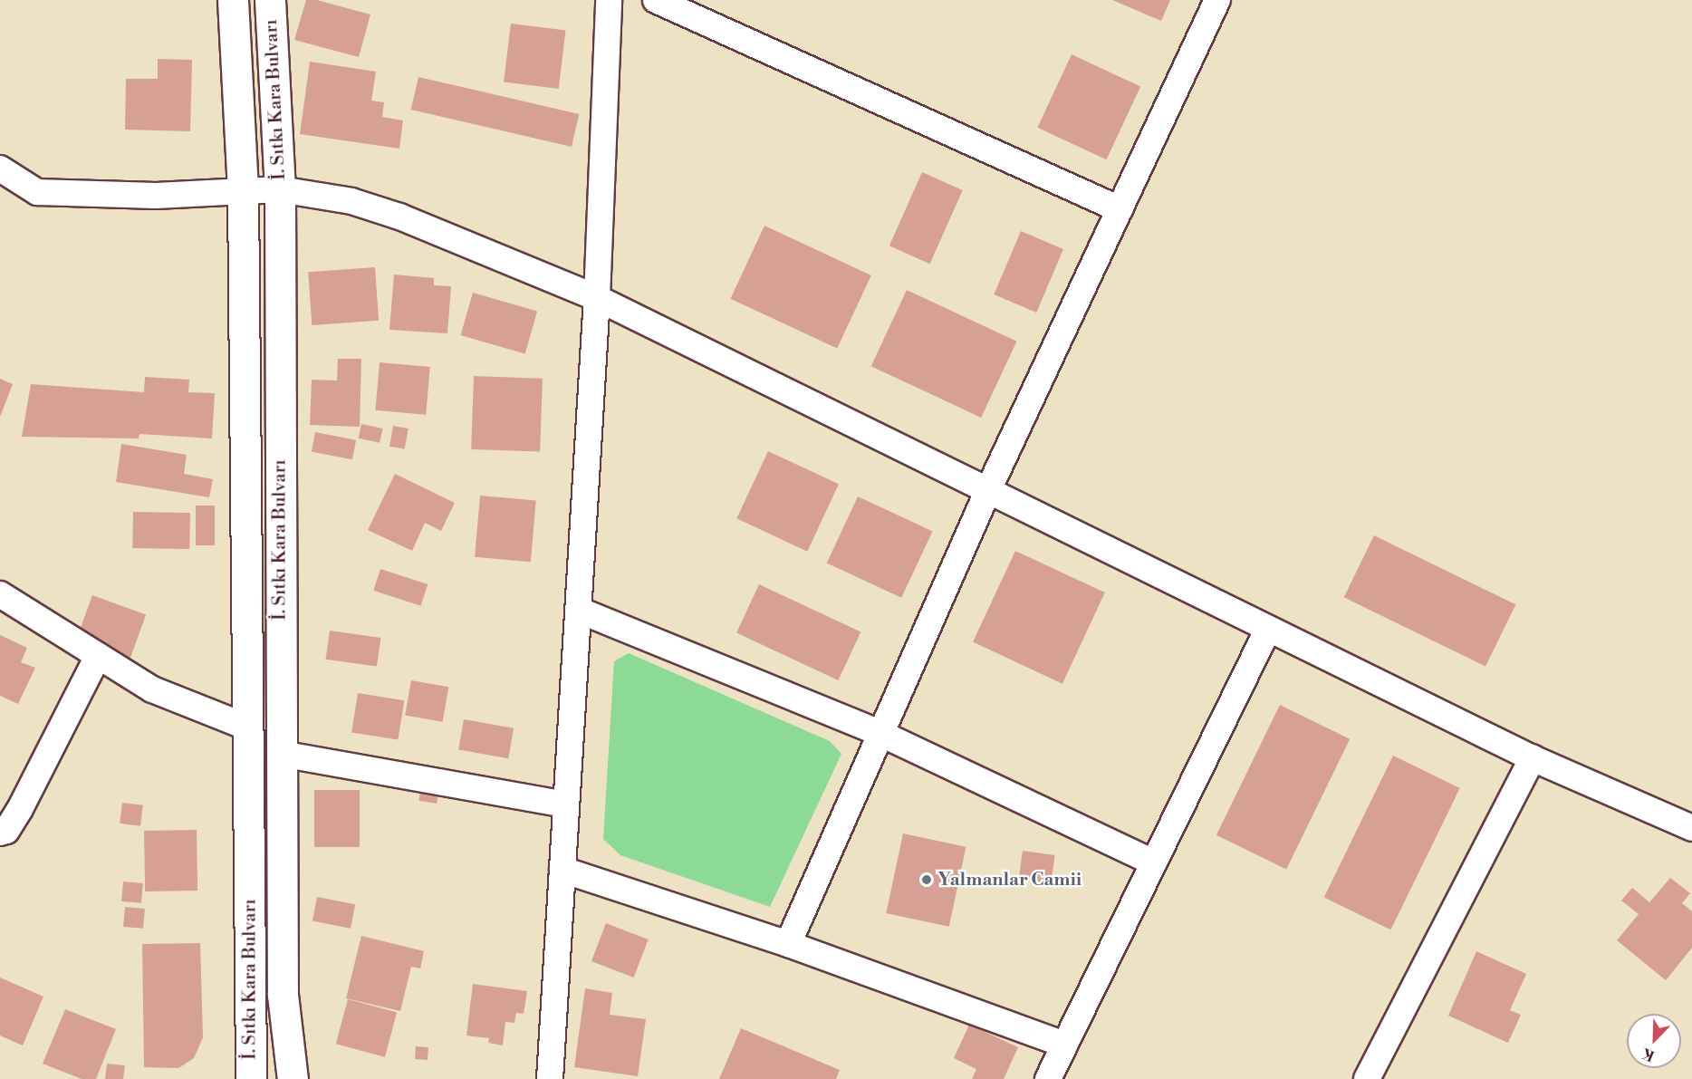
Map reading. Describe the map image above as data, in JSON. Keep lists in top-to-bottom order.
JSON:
{
  "streets": {
    "main road": ["İ. Sıtkı Kara Bulvarı"]
  },
  "places": ["Yalmanlar Camii"],
  "north": "bottom left"
}
